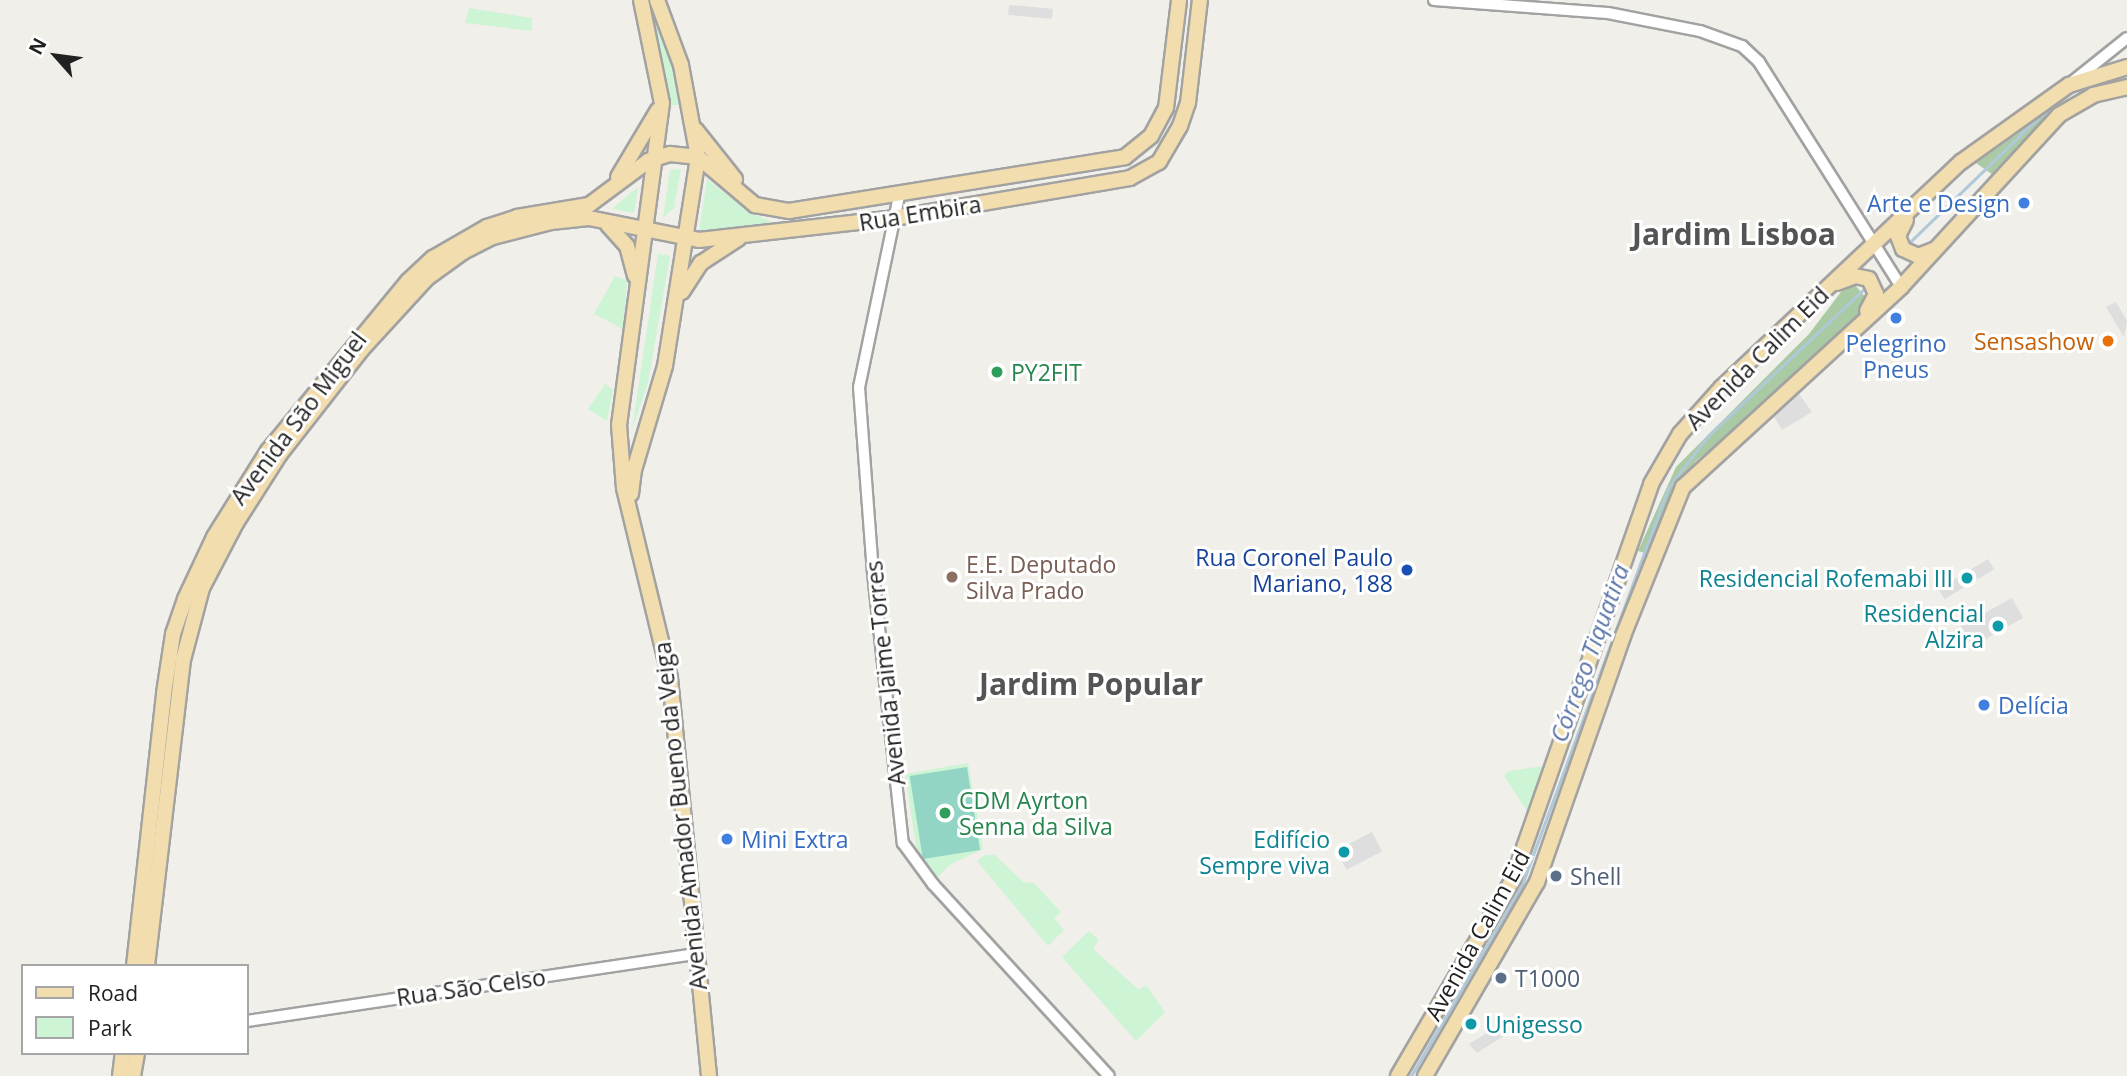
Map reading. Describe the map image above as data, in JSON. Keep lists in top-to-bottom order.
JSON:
{
  "streets": {
    "main road": [
      "Rua Embira",
      "Avenida Calim Eid",
      "Avenida São Miguel",
      "Avenida Amador Bueno da Veiga"
    ],
    "street": ["Avenida Jaime Torres", "Rua São Celso"]
  },
  "crossings": [
    ["Rua Embira", "Avenida São Miguel"],
    ["Rua Embira", "Avenida Jaime Torres"],
    ["Rua Embira", "Avenida Amador Bueno da Veiga"],
    ["Avenida São Miguel", "Avenida Amador Bueno da Veiga"],
    ["Avenida Amador Bueno da Veiga", "Rua São Celso"]
  ],
  "districts": ["Jardim Lisboa", "Jardim Popular"],
  "water": ["Córrego Tiquatira"],
  "places": [
    "Arte e Design",
    "Pelegrino Pneus",
    "Sensashow",
    "PY2FIT",
    "Rua Coronel Paulo Mariano, 188",
    "E.E. Deputado Silva Prado",
    "Residencial Rofemabi III",
    "Residencial Alzira",
    "Delícia",
    "CDM Ayrton Senna da Silva",
    "Mini Extra",
    "Edifício Sempre viva",
    "Shell",
    "T1000",
    "Unigesso"
  ],
  "legend": ["Road", "Park"],
  "north": "top left"
}
